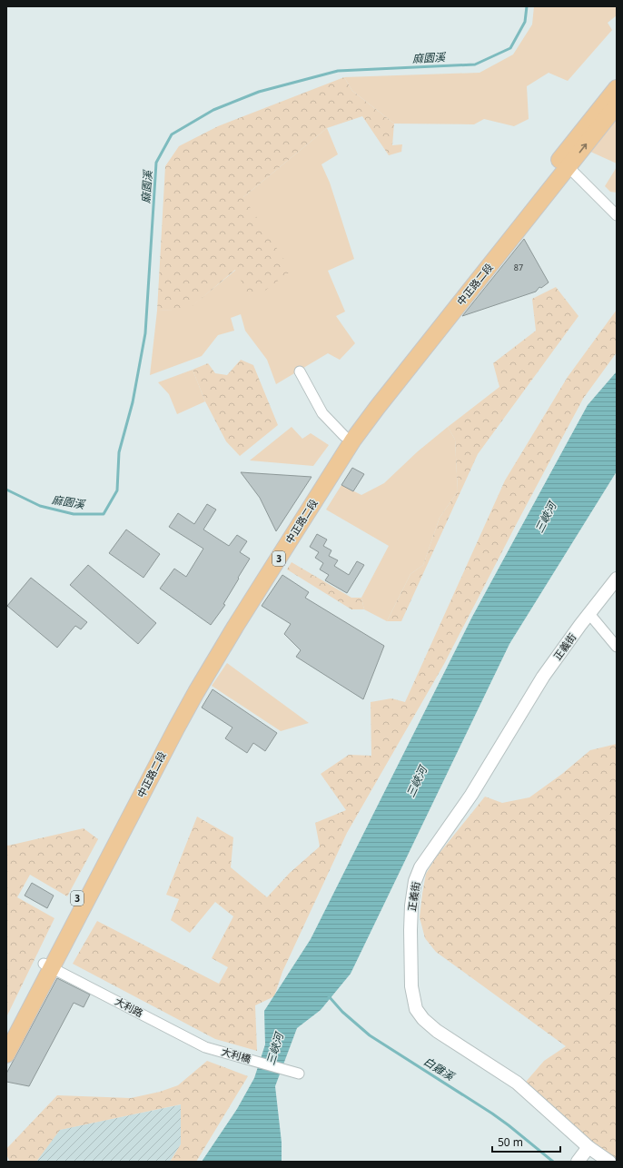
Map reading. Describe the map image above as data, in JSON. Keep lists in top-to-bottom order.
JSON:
{
  "streets": {
    "main road": ["中正路二段", "3"],
    "street": ["正義街", "大利路", "大利橋"]
  },
  "crossings": [
    ["中正路二段", "大利路"],
    ["大利路", "大利橋"]
  ],
  "water": ["麻園溪", "三峽河", "白雞溪"],
  "house_numbers": ["87"],
  "scale_bar": "50 m"
}
